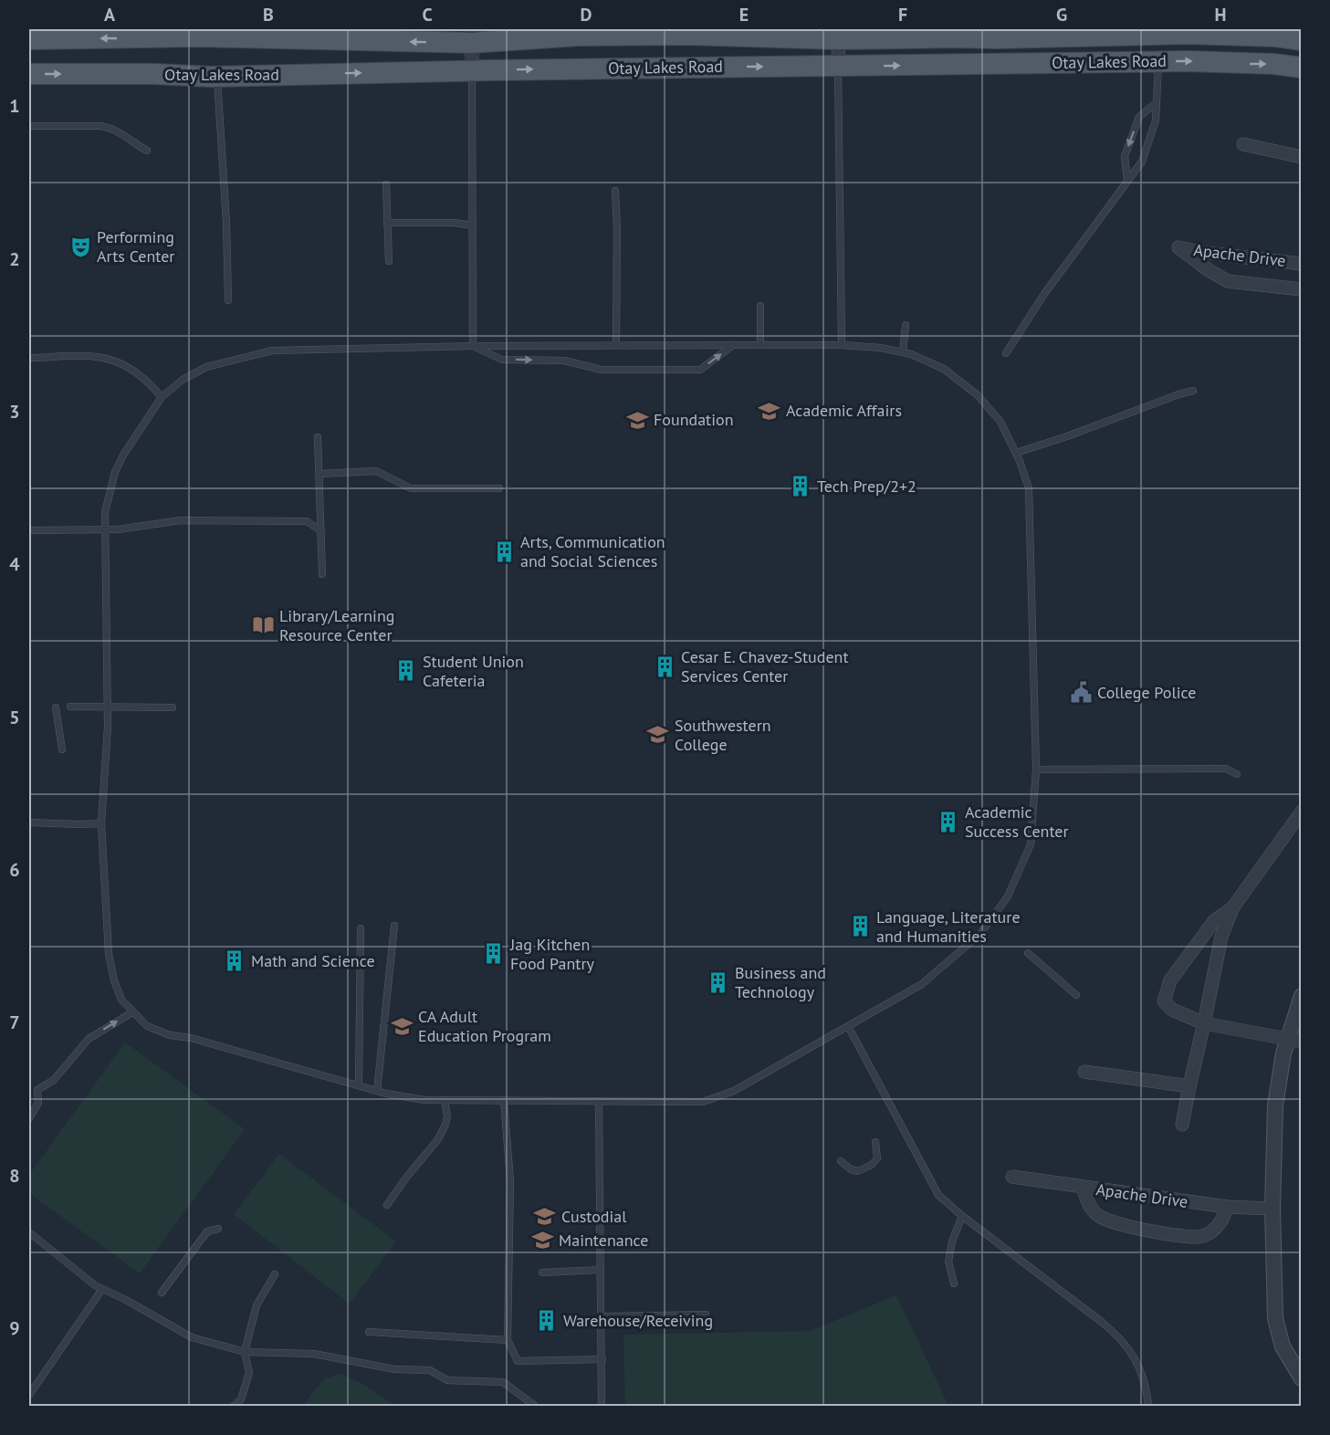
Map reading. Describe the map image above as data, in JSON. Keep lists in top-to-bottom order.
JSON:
{
  "streets": {
    "main road": ["Otay Lakes Road"],
    "street": ["Apache Drive"]
  },
  "places": {
    "theatre": ["Performing Arts Center"],
    "school or university": [
      "Academic Affairs",
      "Foundation",
      "Southwestern College",
      "CA Adult Education Program",
      "Custodial",
      "Maintenance"
    ],
    "building": [
      "Tech Prep/2+2",
      "Arts, Communication and Social Sciences",
      "Cesar E. Chavez-Student Services Center",
      "Student Union Cafeteria",
      "Academic Success Center",
      "Language, Literature and Humanities",
      "Jag Kitchen Food Pantry",
      "Math and Science",
      "Business and Technology",
      "Warehouse/Receiving"
    ],
    "library": ["Library/Learning Resource Center"],
    "public building": ["College Police"]
  },
  "grid": {
    "columns": [
      "A",
      "B",
      "C",
      "D",
      "E",
      "F",
      "G",
      "H"
    ],
    "rows": [
      "1",
      "2",
      "3",
      "4",
      "5",
      "6",
      "7",
      "8",
      "9"
    ]
  }
}
